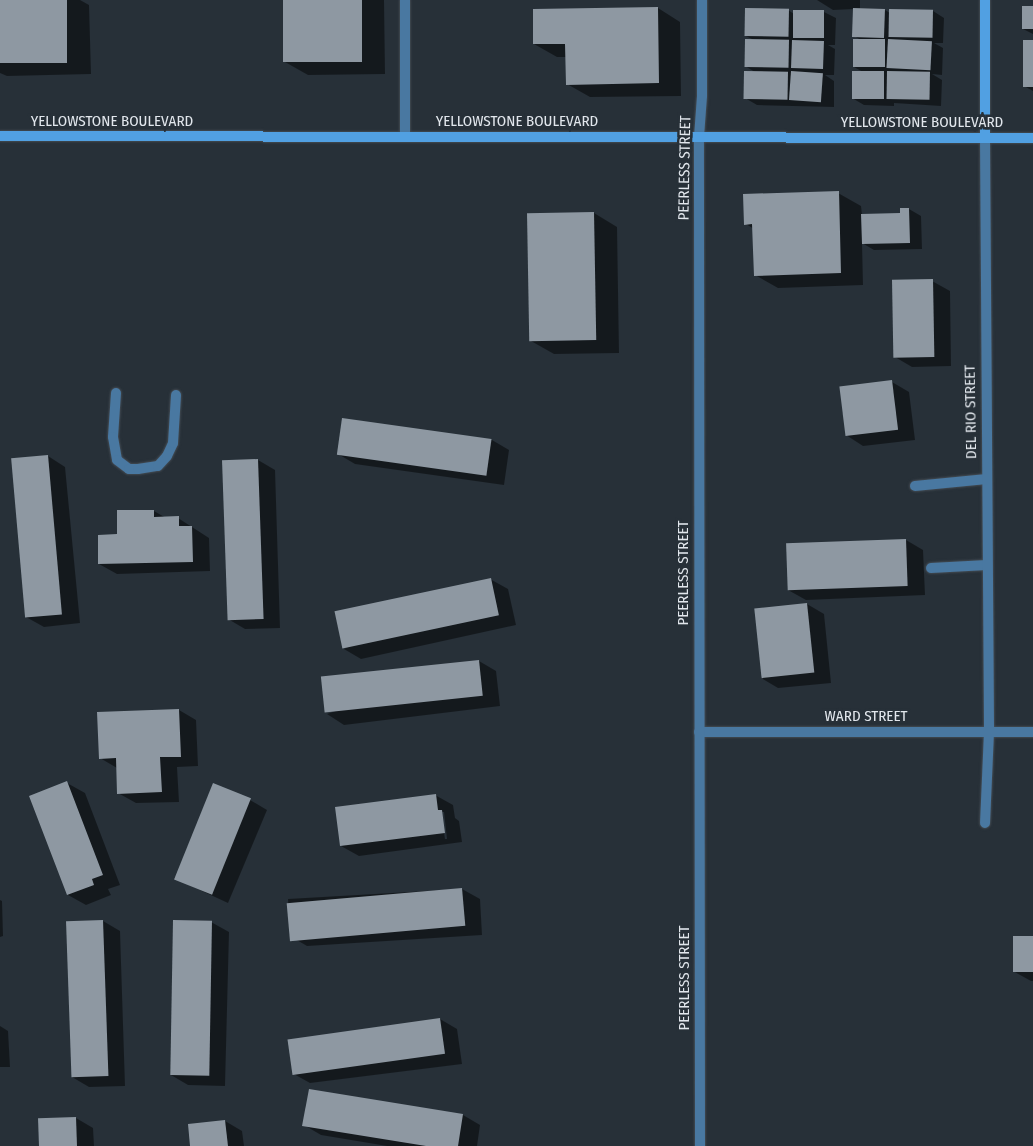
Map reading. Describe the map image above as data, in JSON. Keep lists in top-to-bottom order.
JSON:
{
  "streets": {
    "street": [
      "YELLOWSTONE BOULEVARD",
      "PEERLESS STREET",
      "DEL RIO STREET",
      "WARD STREET"
    ]
  },
  "crossings": [
    ["YELLOWSTONE BOULEVARD", "PEERLESS STREET"],
    ["YELLOWSTONE BOULEVARD", "DEL RIO STREET"],
    ["PEERLESS STREET", "WARD STREET"],
    ["DEL RIO STREET", "WARD STREET"]
  ]
}
